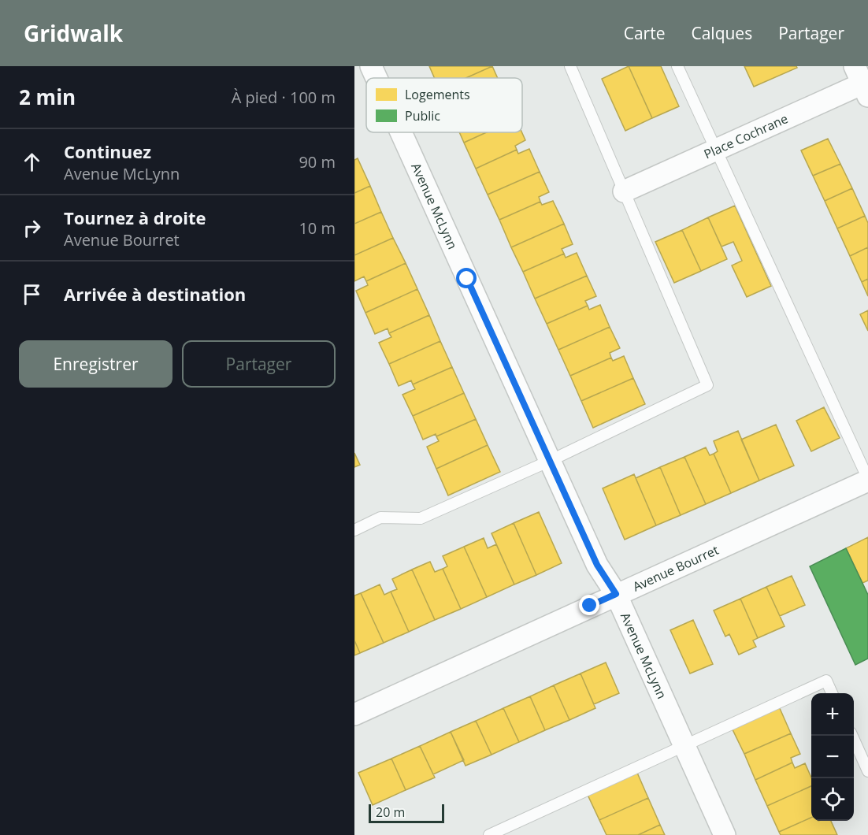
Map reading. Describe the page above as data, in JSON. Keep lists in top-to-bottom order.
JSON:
{
  "streets": {
    "street": ["Place Cochrane", "Avenue McLynn", "Avenue Bourret"]
  },
  "crossings": [
    ["Avenue McLynn", "Avenue Bourret"]
  ],
  "legend": ["Logements", "Public"],
  "scale_bar": "20 m",
  "page": {
    "header": "Gridwalk",
    "nav": ["Carte", "Calques", "Partager"],
    "heading": ["2 min", "À pied · 100 m"],
    "list": [
      ["Continuez", "Avenue McLynn", "90 m"],
      ["Tournez à droite", "Avenue Bourret", "10 m"],
      "Arrivée à destination"
    ],
    "buttons": ["Enregistrer", "Partager"],
    "map_buttons": ["+", "−"],
    "scale": "20 m"
  }
}
